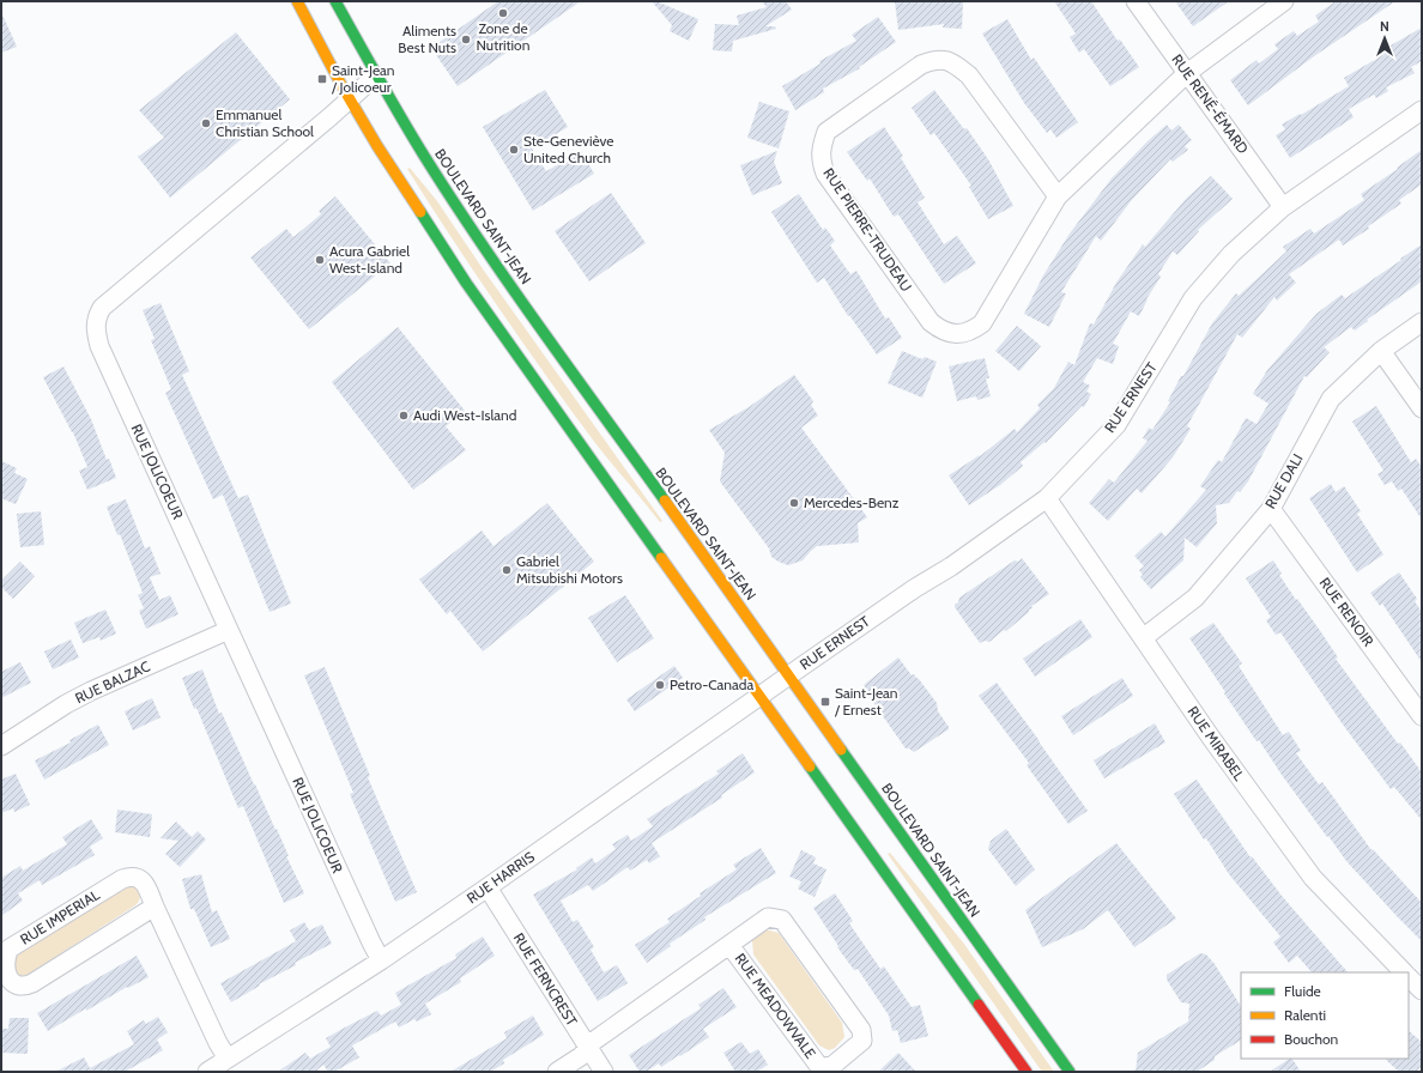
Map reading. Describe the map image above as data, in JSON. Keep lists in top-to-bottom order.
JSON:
{
  "streets": {
    "main road": ["BOULEVARD SAINT-JEAN"],
    "street": [
      "RUE RENÉ-ÉMARD",
      "RUE PIERRE-TRUDEAU",
      "RUE ERNEST",
      "RUE JOLICOEUR",
      "RUE DALI",
      "RUE RENOIR",
      "RUE BALZAC",
      "RUE MIRABEL",
      "RUE HARRIS",
      "RUE IMPERIAL",
      "RUE FERNCREST",
      "RUE MEADOWVALE"
    ]
  },
  "crossings": [
    ["RUE RENÉ-ÉMARD", "RUE PIERRE-TRUDEAU"],
    ["RUE RENÉ-ÉMARD", "RUE ERNEST"],
    ["BOULEVARD SAINT-JEAN", "RUE ERNEST"],
    ["BOULEVARD SAINT-JEAN", "RUE JOLICOEUR"],
    ["BOULEVARD SAINT-JEAN", "RUE HARRIS"],
    ["RUE ERNEST", "RUE MIRABEL"],
    ["RUE ERNEST", "RUE HARRIS"],
    ["RUE JOLICOEUR", "RUE BALZAC"],
    ["RUE JOLICOEUR", "RUE HARRIS"],
    ["RUE DALI", "RUE RENOIR"],
    ["RUE DALI", "RUE MIRABEL"],
    ["RUE HARRIS", "RUE IMPERIAL"],
    ["RUE HARRIS", "RUE FERNCREST"],
    ["RUE FERNCREST", "RUE MEADOWVALE"]
  ],
  "places": {
    "other": [
      "Zone de Nutrition",
      "Aliments Best Nuts",
      "Emmanuel Christian School",
      "Ste-Geneviève United Church",
      "Acura Gabriel West-Island",
      "Audi West-Island",
      "Mercedes-Benz",
      "Gabriel Mitsubishi Motors",
      "Petro-Canada"
    ],
    "transit": ["Saint-Jean / Jolicoeur", "Saint-Jean / Ernest"]
  },
  "legend": ["Fluide", "Ralenti", "Bouchon"],
  "north": "top"
}
